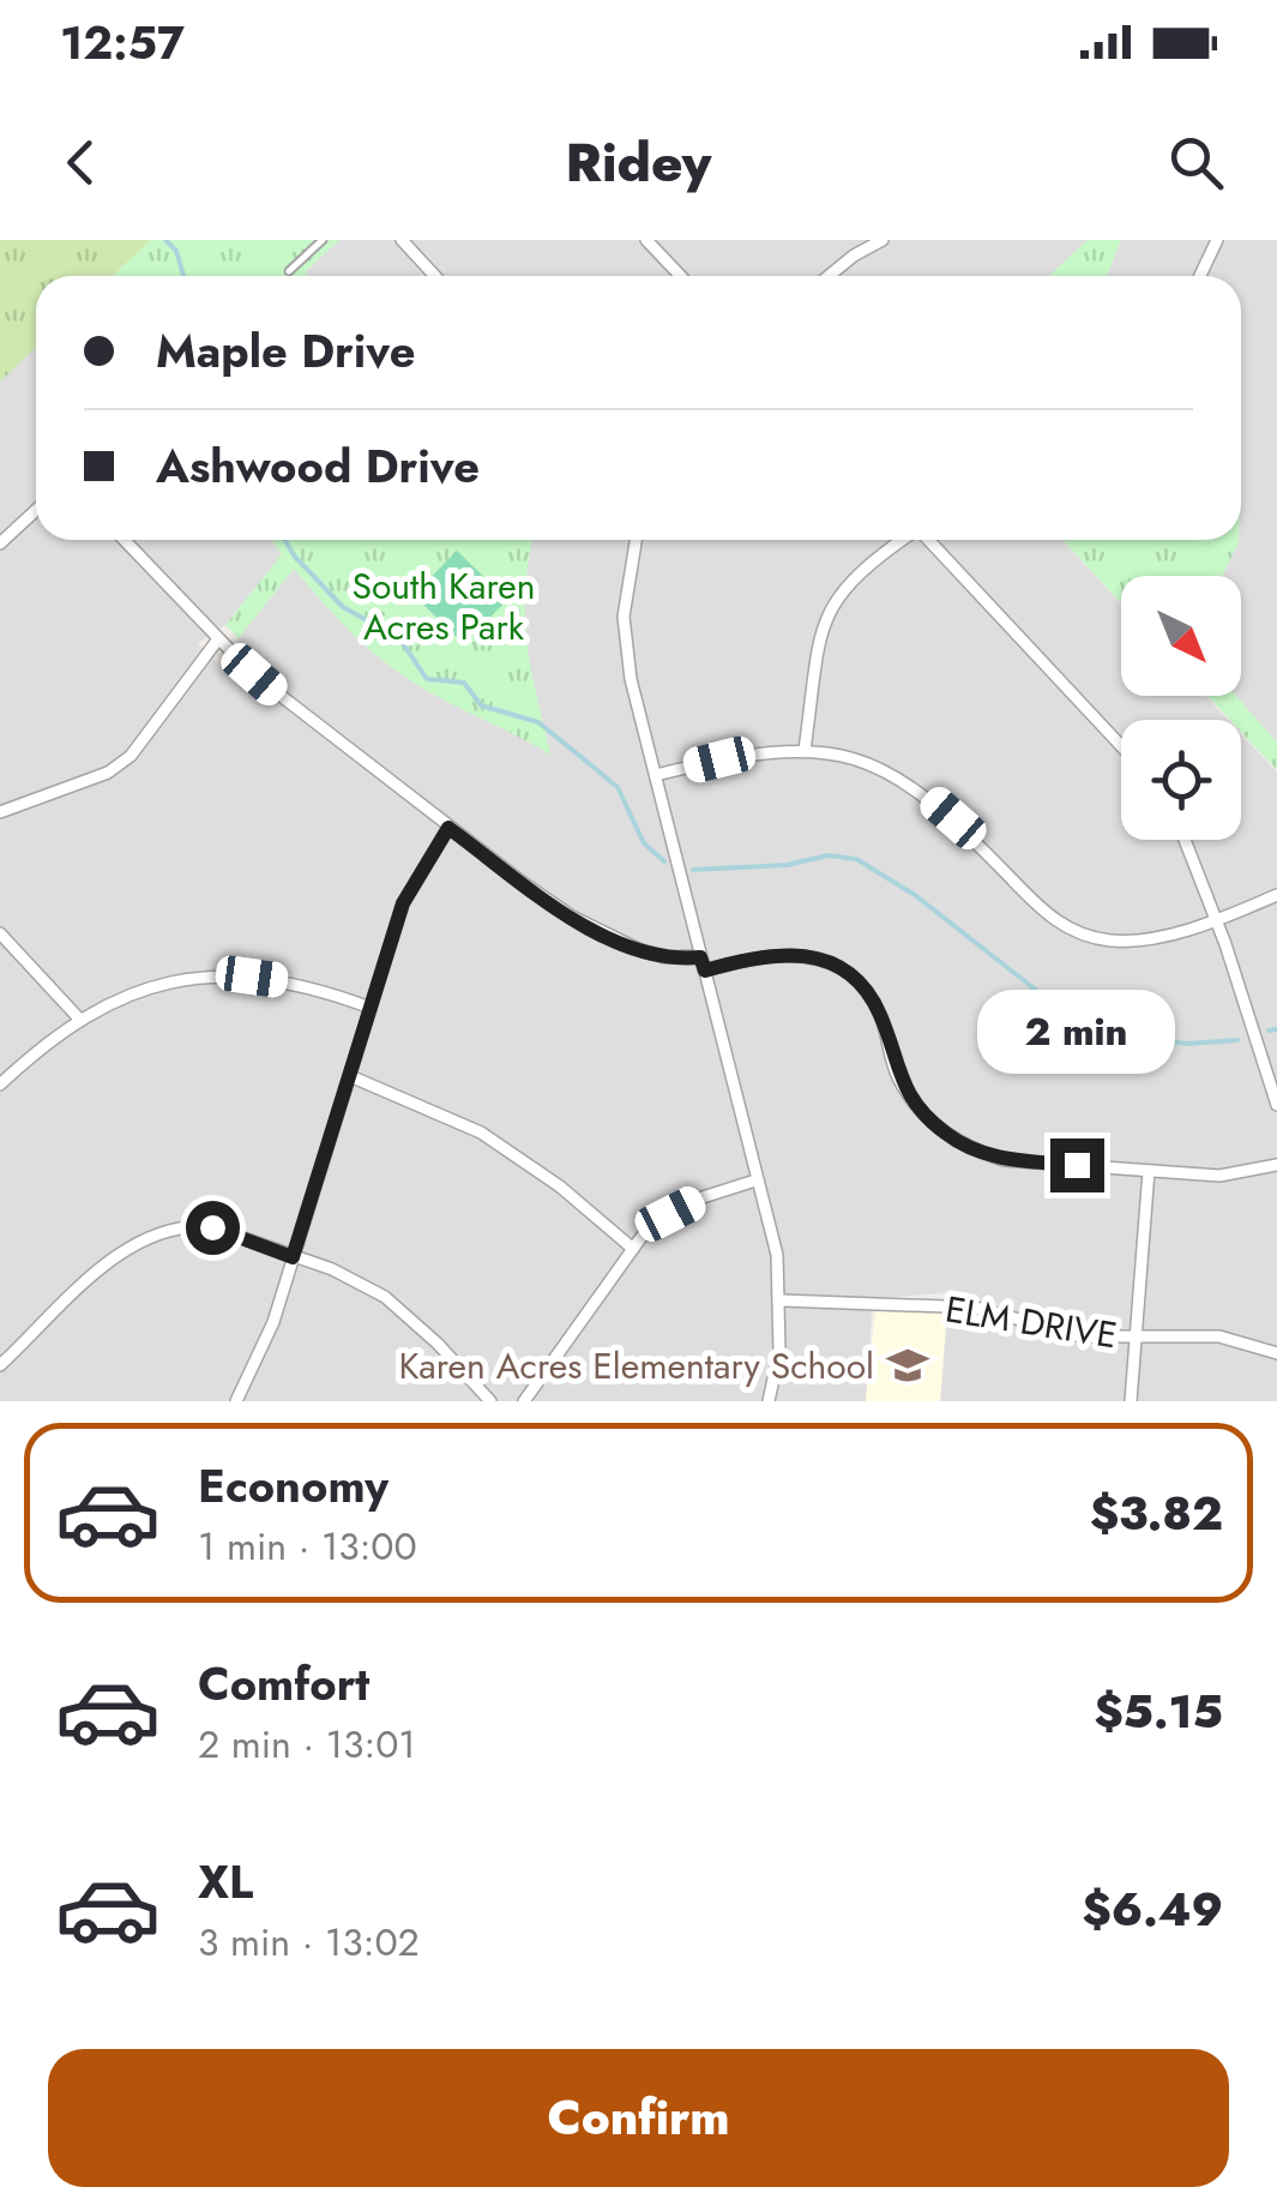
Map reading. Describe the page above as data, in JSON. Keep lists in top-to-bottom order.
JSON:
{
  "streets": {
    "street": ["ELM DRIVE"]
  },
  "parks": ["South Karen Acres Park"],
  "places": {
    "school or university": ["Karen Acres Elementary School"]
  },
  "north": "bottom right",
  "page": {
    "status": "12:57",
    "header": "Ridey",
    "banner": ["Maple Drive", "Ashwood Drive"],
    "bubble": "2 min",
    "list": [
      {
        "name": "Economy",
        "note": "1 min · 13:00",
        "value": "$3.82"
      },
      {
        "name": "Comfort",
        "note": "2 min · 13:01",
        "value": "$5.15"
      },
      {
        "name": "XL",
        "note": "3 min · 13:02",
        "value": "$6.49"
      }
    ],
    "buttons": "Confirm"
  }
}
